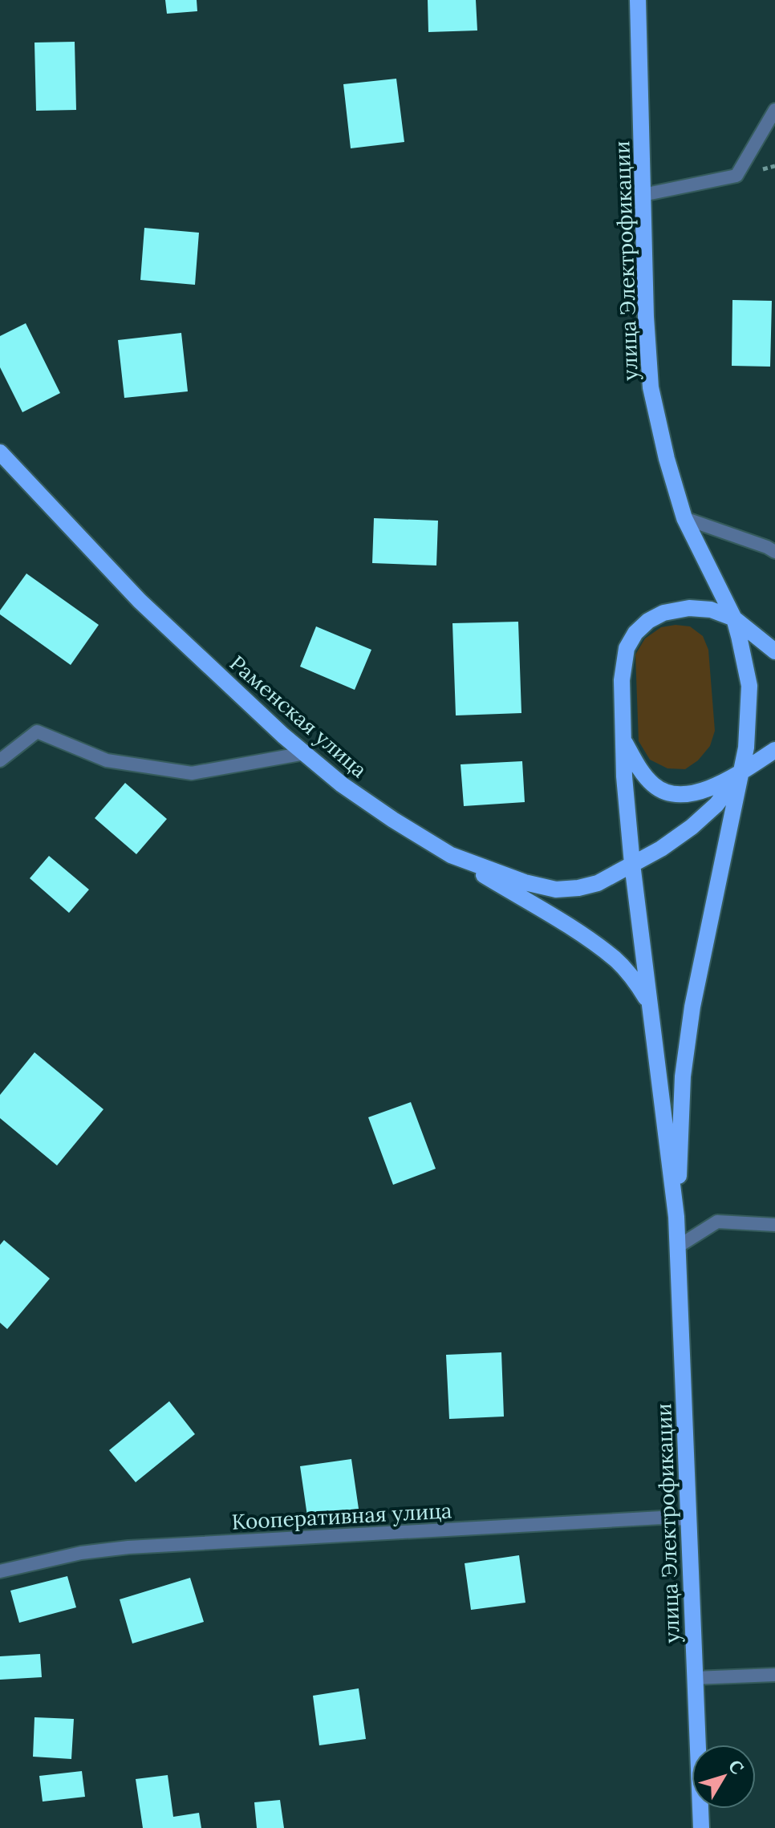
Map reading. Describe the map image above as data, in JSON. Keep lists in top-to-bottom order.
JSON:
{
  "streets": {
    "main road": ["улица Электрофикации", "Раменская улица"],
    "street": ["Кооперативная улица"]
  },
  "crossings": [
    ["улица Электрофикации", "Раменская улица"],
    ["улица Электрофикации", "Кооперативная улица"]
  ],
  "north": "top right"
}
